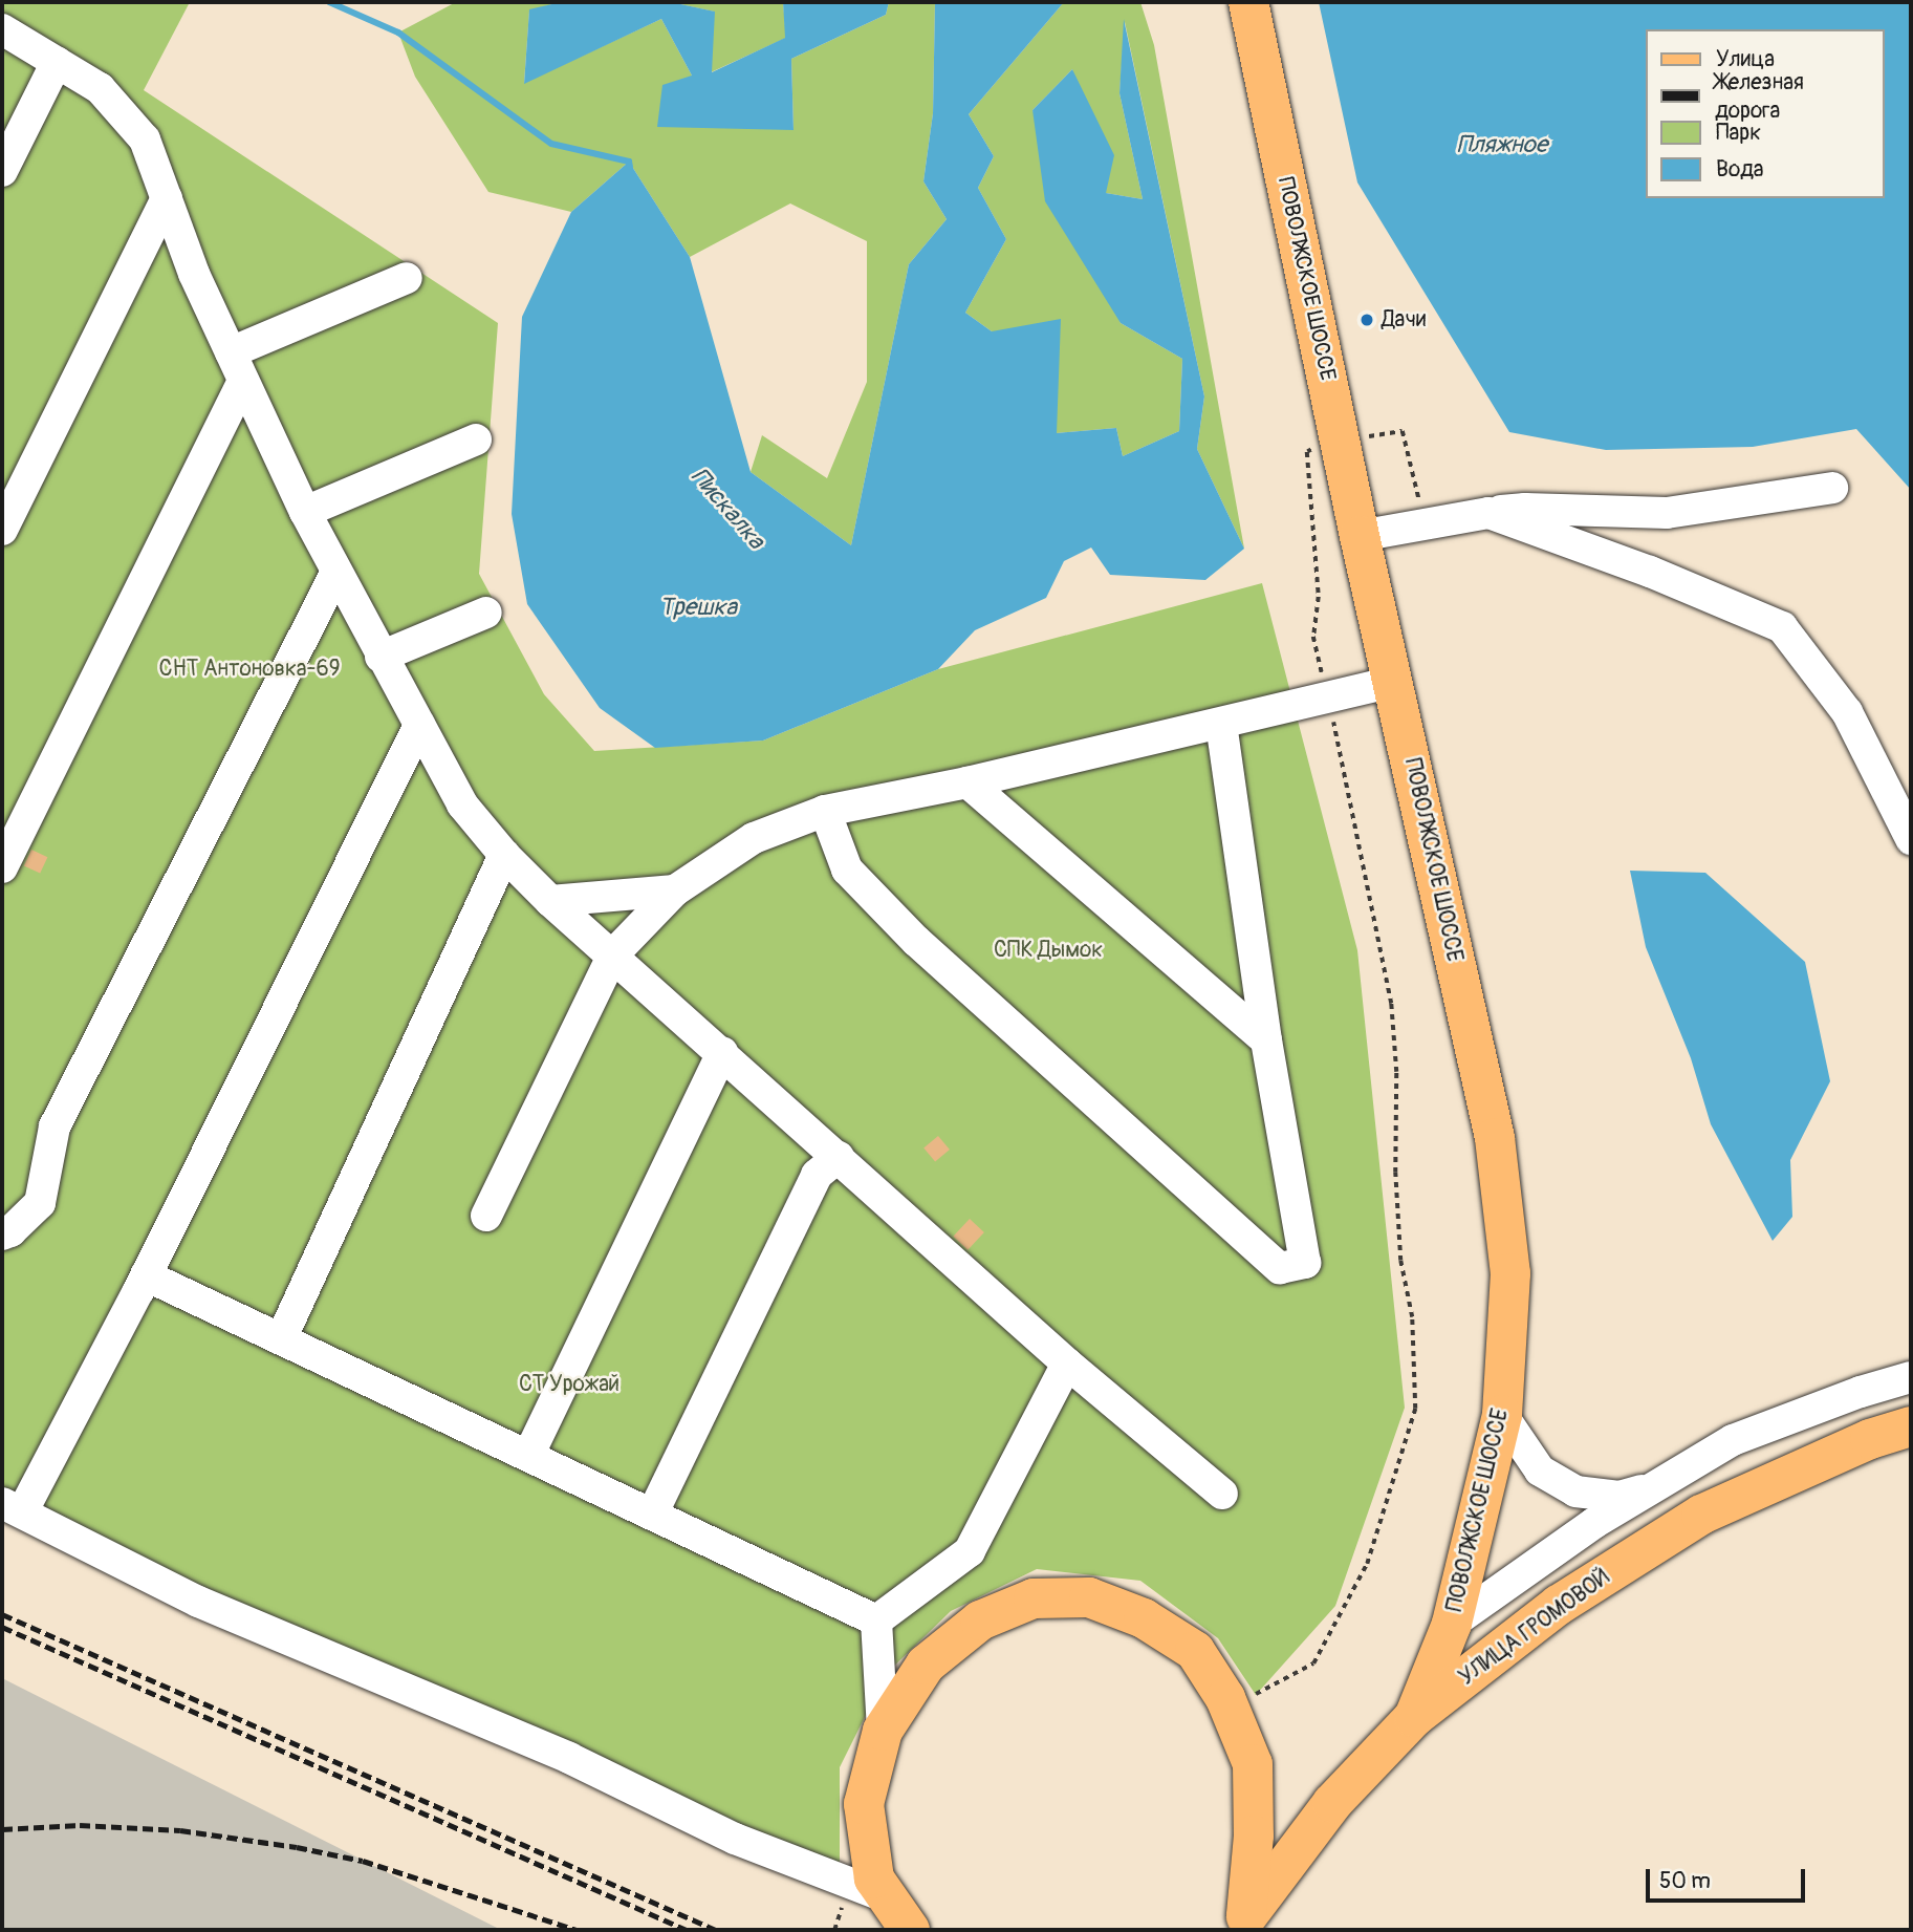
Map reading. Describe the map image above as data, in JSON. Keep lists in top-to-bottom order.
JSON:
{
  "streets": {
    "main road": ["ПОВОЛЖСКОЕ ШОССЕ", "УЛИЦА ГРОМОВОЙ"]
  },
  "crossings": [
    ["ПОВОЛЖСКОЕ ШОССЕ", "УЛИЦА ГРОМОВОЙ"]
  ],
  "water": ["Пляжное", "Пискалка", "Трешка"],
  "parks": ["СНТ Антоновка-69", "СПК Дымок", "СТ Урожай"],
  "places": ["Дачи"],
  "legend": [
    "Улица",
    "Железная дорога",
    "Парк",
    "Вода"
  ],
  "scale_bar": "50 m"
}
